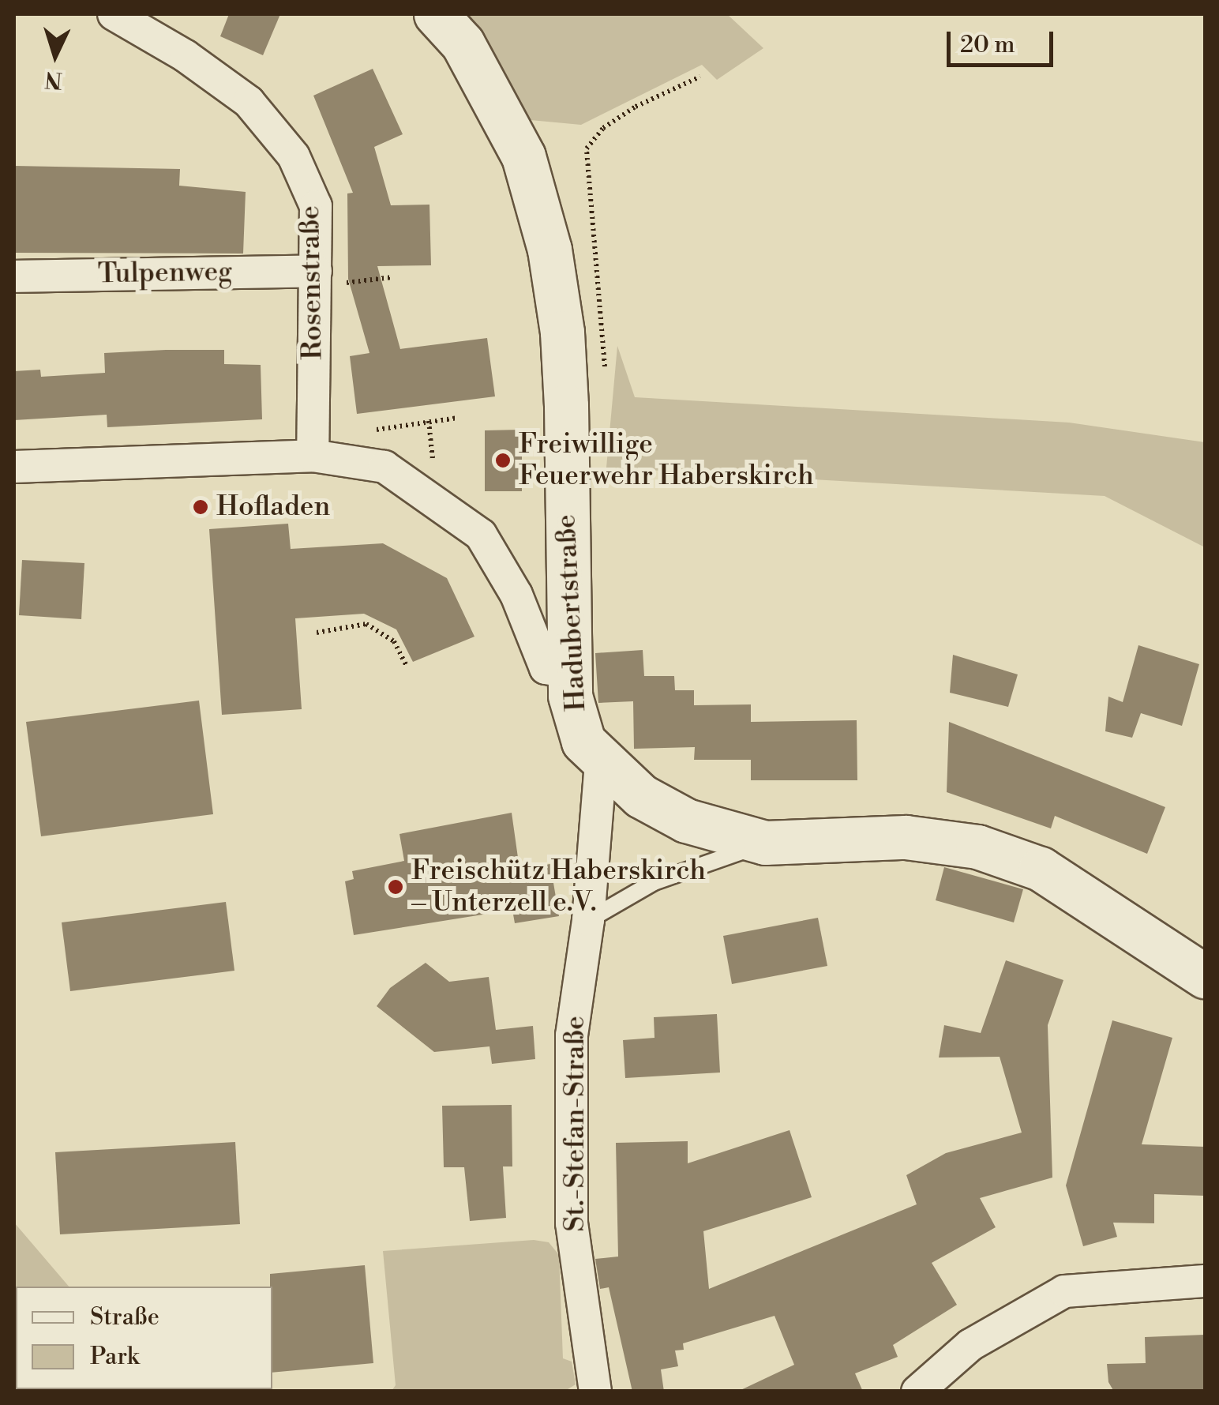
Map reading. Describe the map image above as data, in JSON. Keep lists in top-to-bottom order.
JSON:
{
  "streets": {
    "street": [
      "Tulpenweg",
      "Rosenstraße",
      "Hadubertstraße",
      "St.-Stefan-Straße"
    ]
  },
  "crossings": [
    ["Tulpenweg", "Rosenstraße"],
    ["Hadubertstraße", "St.-Stefan-Straße"]
  ],
  "places": ["Freiwillige Feuerwehr Haberskirch", "Hofladen", "Freischütz Haberskirch – Unterzell e.V."],
  "legend": ["Straße", "Park"],
  "scale_bar": "20 m",
  "north": "bottom"
}
